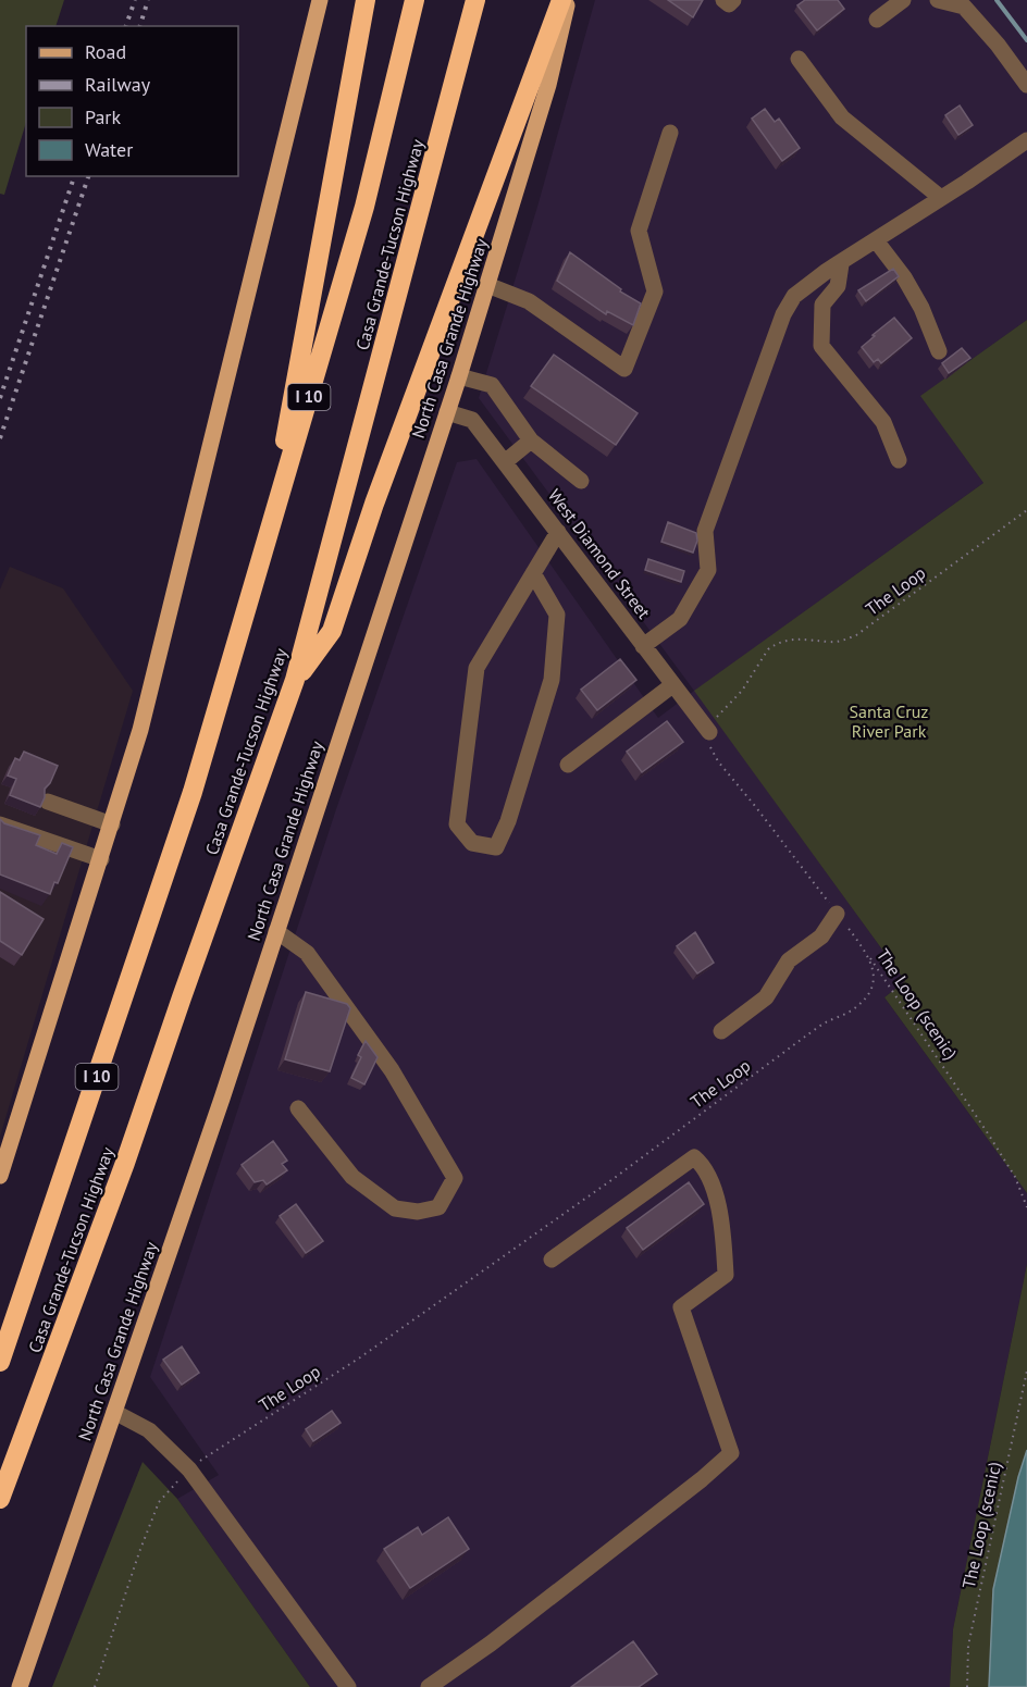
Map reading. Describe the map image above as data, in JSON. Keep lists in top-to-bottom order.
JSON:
{
  "streets": {
    "highway": ["Casa Grande-Tucson Highway", "I 10"],
    "main road": ["North Casa Grande Highway"],
    "street": ["West Diamond Street"],
    "path": ["The Loop", "The Loop (scenic)"]
  },
  "crossings": [
    ["North Casa Grande Highway", "West Diamond Street"],
    ["West Diamond Street", "The Loop"],
    ["The Loop", "The Loop (scenic)"]
  ],
  "parks": ["Santa Cruz River Park"],
  "legend": [
    "Road",
    "Railway",
    "Park",
    "Water"
  ]
}
